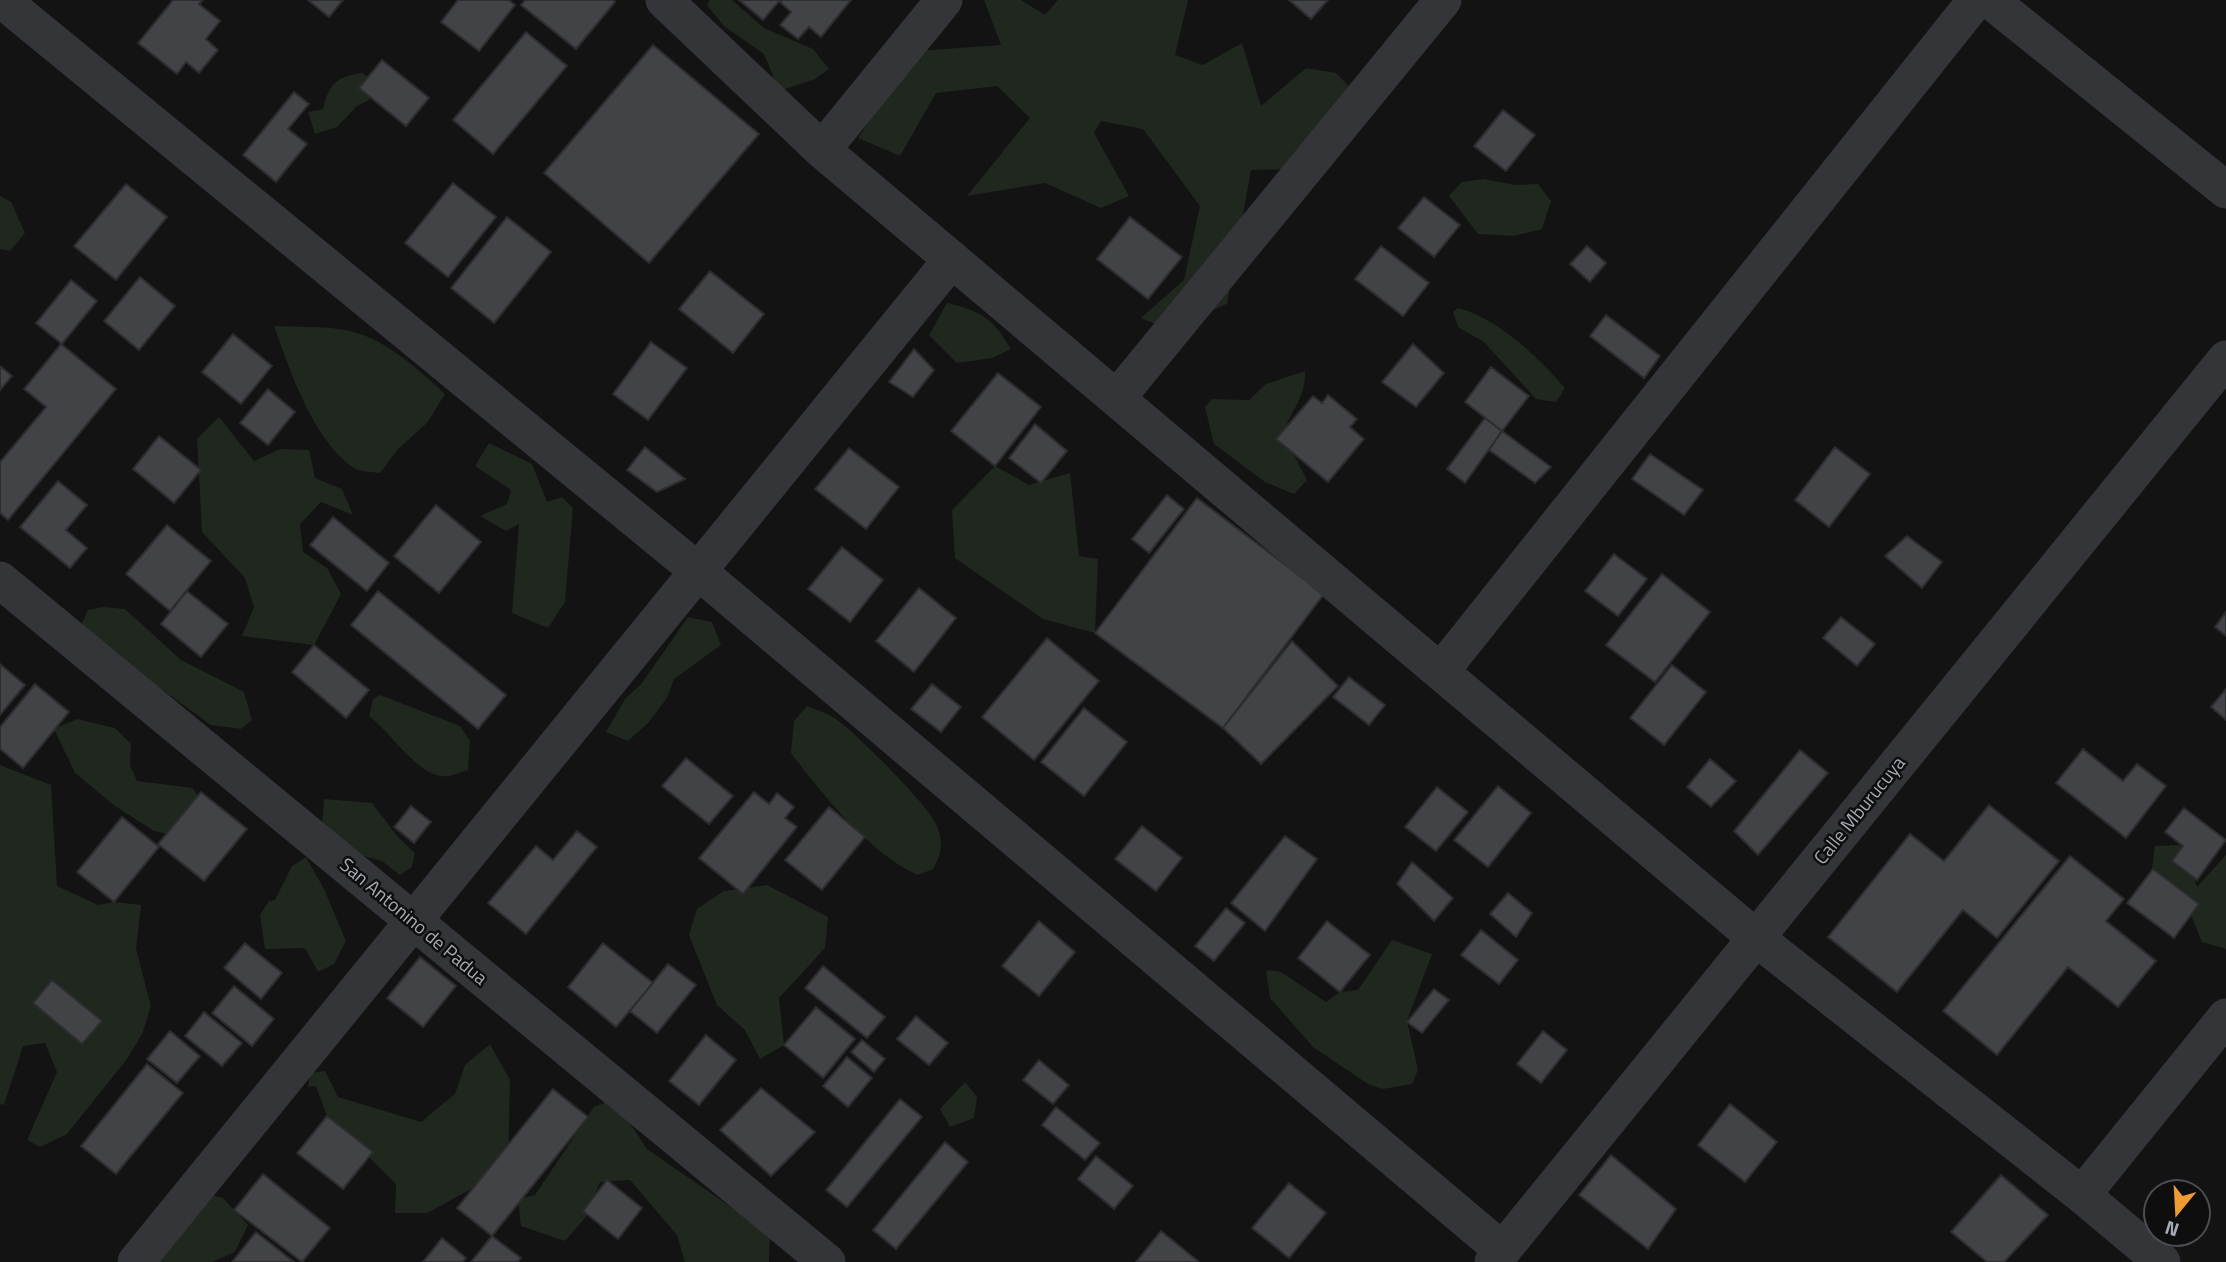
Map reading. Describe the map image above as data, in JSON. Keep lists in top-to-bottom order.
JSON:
{
  "streets": {
    "street": ["Calle Mburucuya", "San Antonino de Padua"]
  },
  "north": "bottom"
}
